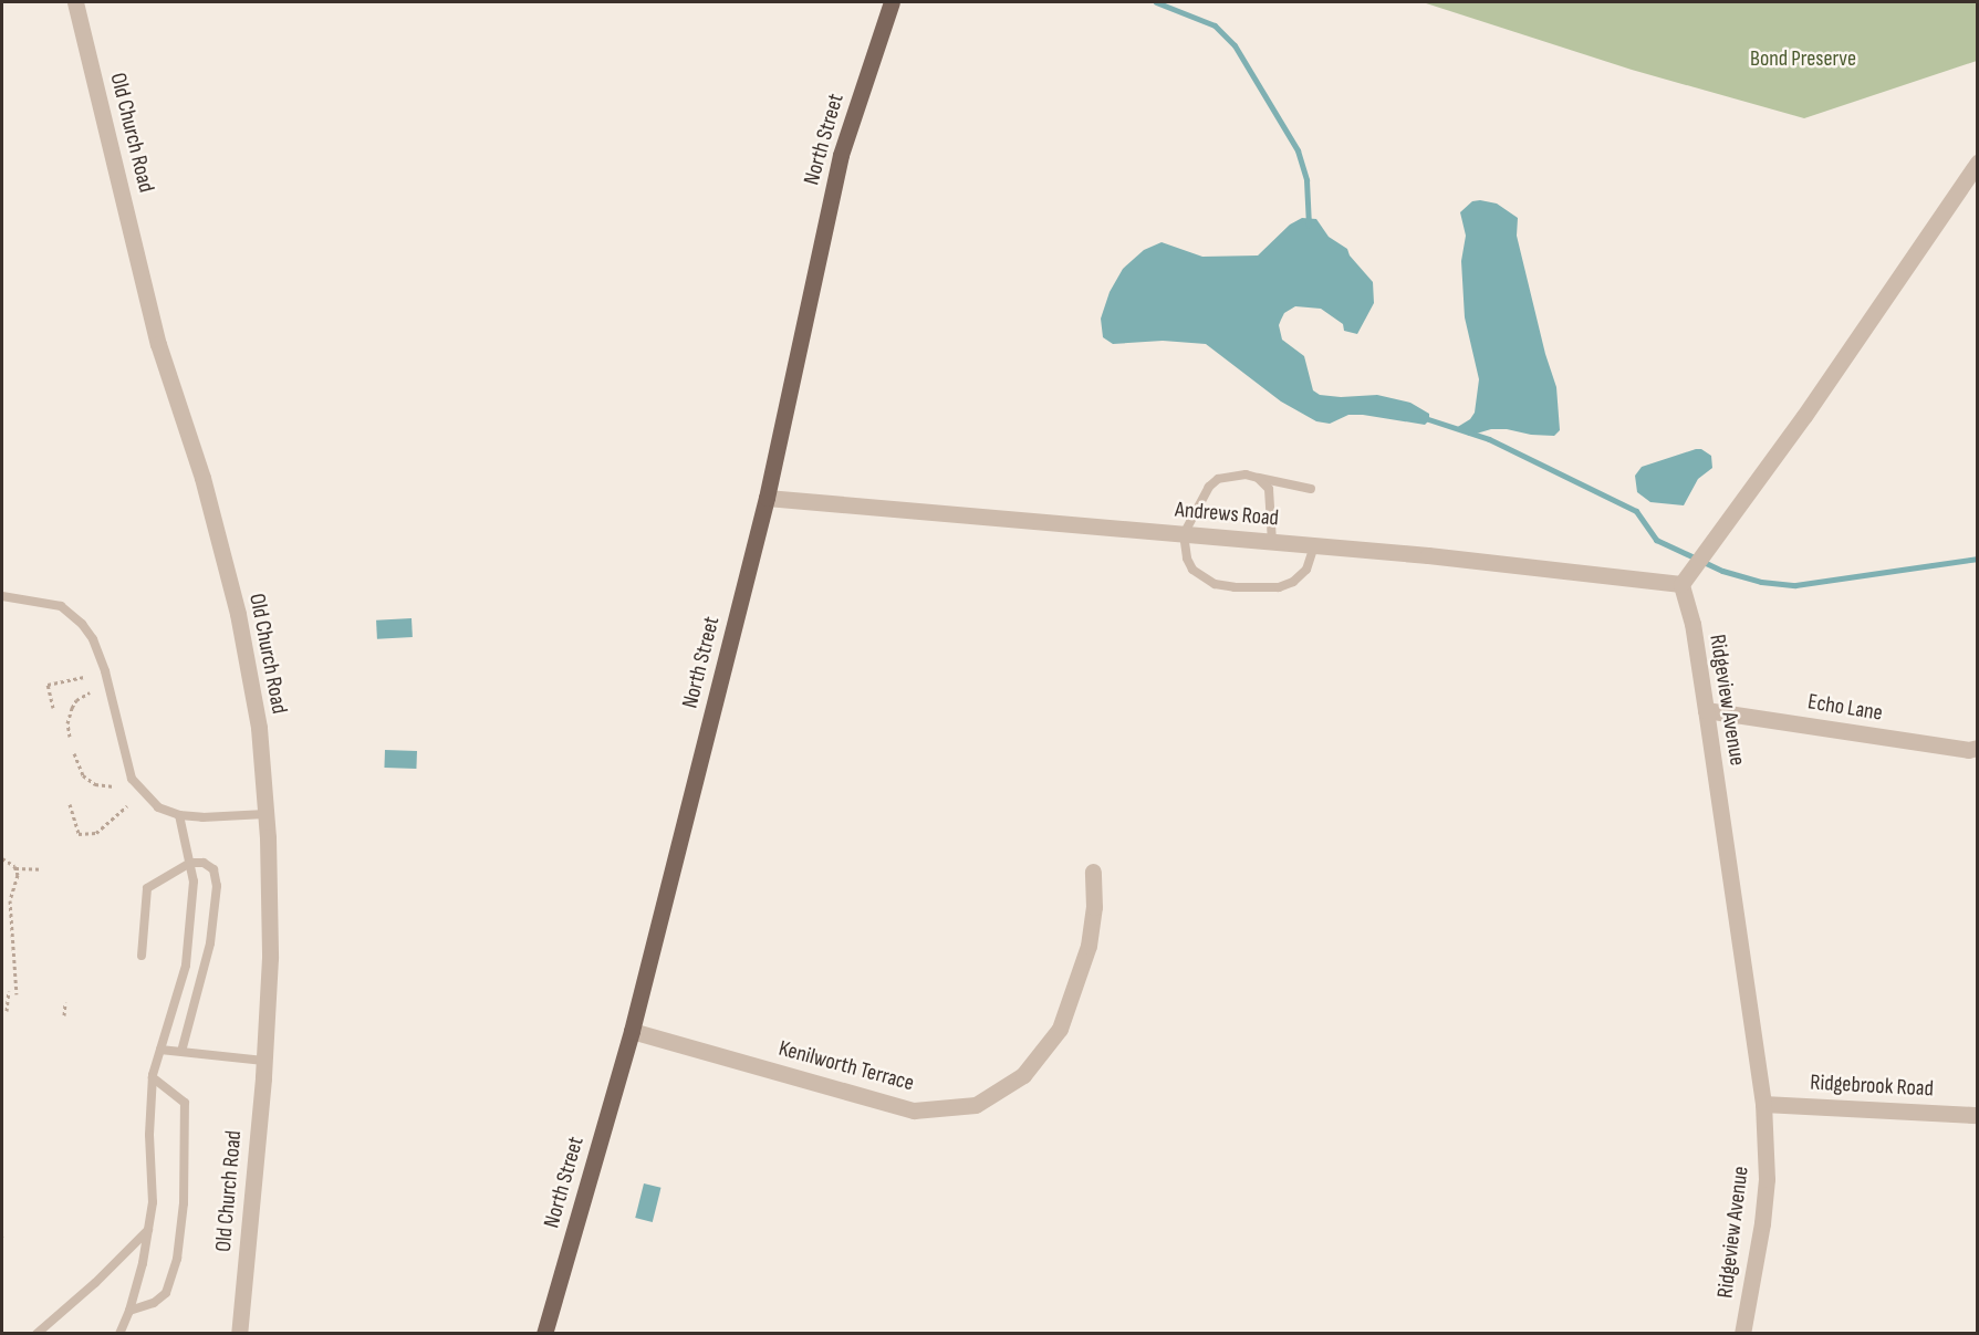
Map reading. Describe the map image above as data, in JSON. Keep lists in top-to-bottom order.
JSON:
{
  "streets": {
    "main road": ["North Street"],
    "street": [
      "Old Church Road",
      "Andrews Road",
      "Ridgeview Avenue",
      "Echo Lane",
      "Kenilworth Terrace",
      "Ridgebrook Road"
    ]
  },
  "crossings": [
    ["North Street", "Andrews Road"],
    ["North Street", "Kenilworth Terrace"],
    ["Andrews Road", "Ridgeview Avenue"],
    ["Ridgeview Avenue", "Echo Lane"],
    ["Ridgeview Avenue", "Ridgebrook Road"]
  ],
  "parks": ["Bond Preserve"]
}
